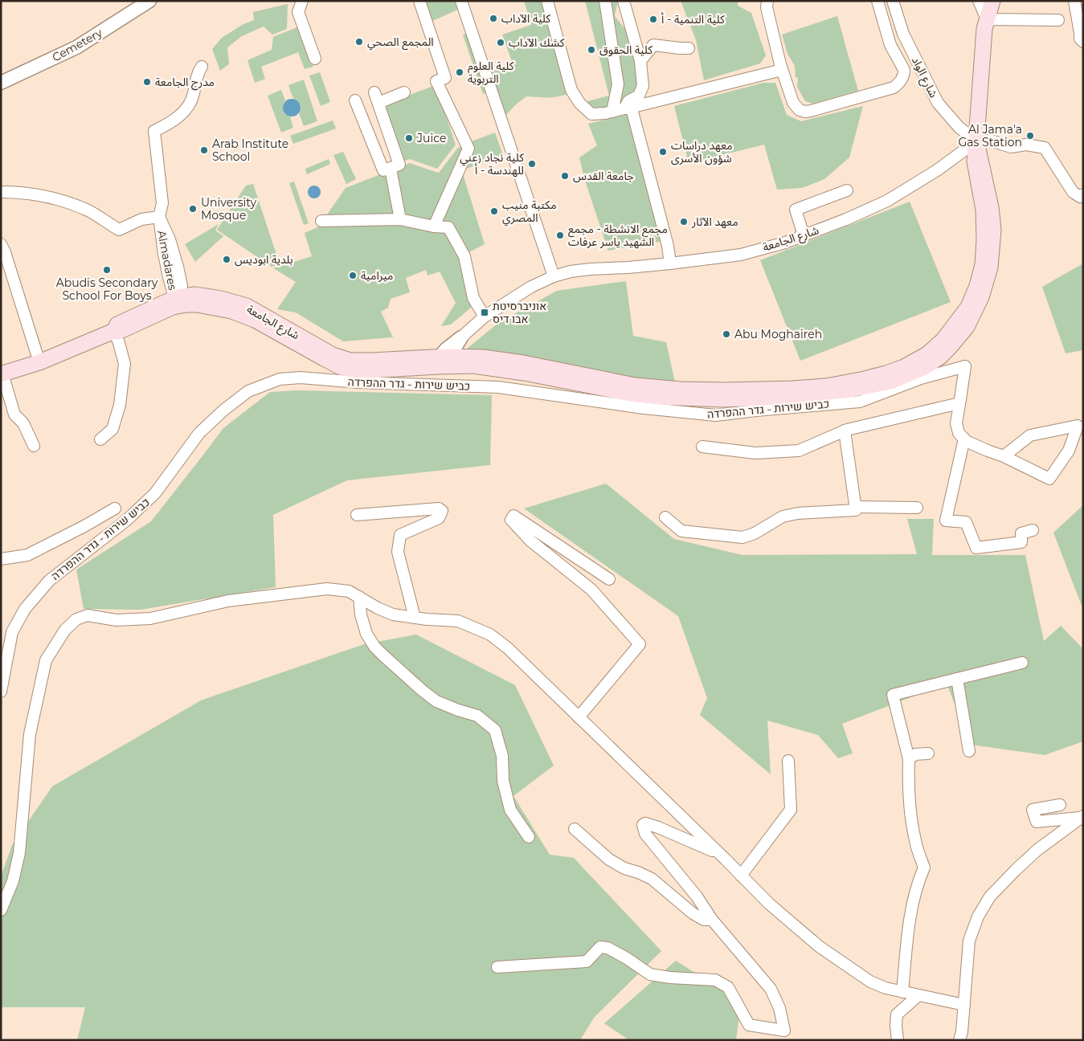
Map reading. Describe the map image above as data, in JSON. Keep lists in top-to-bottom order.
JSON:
{
  "streets": {
    "main road": ["شارع الجامعة"],
    "street": [
      "Cemetery",
      "شارع الواد",
      "Almadares",
      "כביש שירות - גדר ההפרדה"
    ]
  },
  "crossings": [
    ["شارع الواد", "شارع الجامعة"],
    ["شارع الجامعة", "Almadares"]
  ],
  "places": {
    "other": [
      "كلية الآداب",
      "كلية التنمية - أ",
      "المجمع الصحي",
      "كشك الآداب",
      "كلية الحقوق",
      "كلية العلوم التربوية",
      "مدرج الجامعة",
      "Al Jama'a Gas Station",
      "Juice",
      "Arab Institute School",
      "معهد دراسات شؤون الأسرى",
      "كلية نجاد زعني للهندسة - أ",
      "جامعة القدس",
      "University Mosque",
      "مكتبة منيب المصري",
      "معهد الآثار",
      "مجمع الانشطة - مجمع الشهيد ياسر عرفات",
      "بلدية ابوديس",
      "Abudis Secondary School For Boys",
      "ميرامية",
      "Abu Moghaireh"
    ],
    "transit": ["אוניברסיטת אבו דיס"]
  }
}
